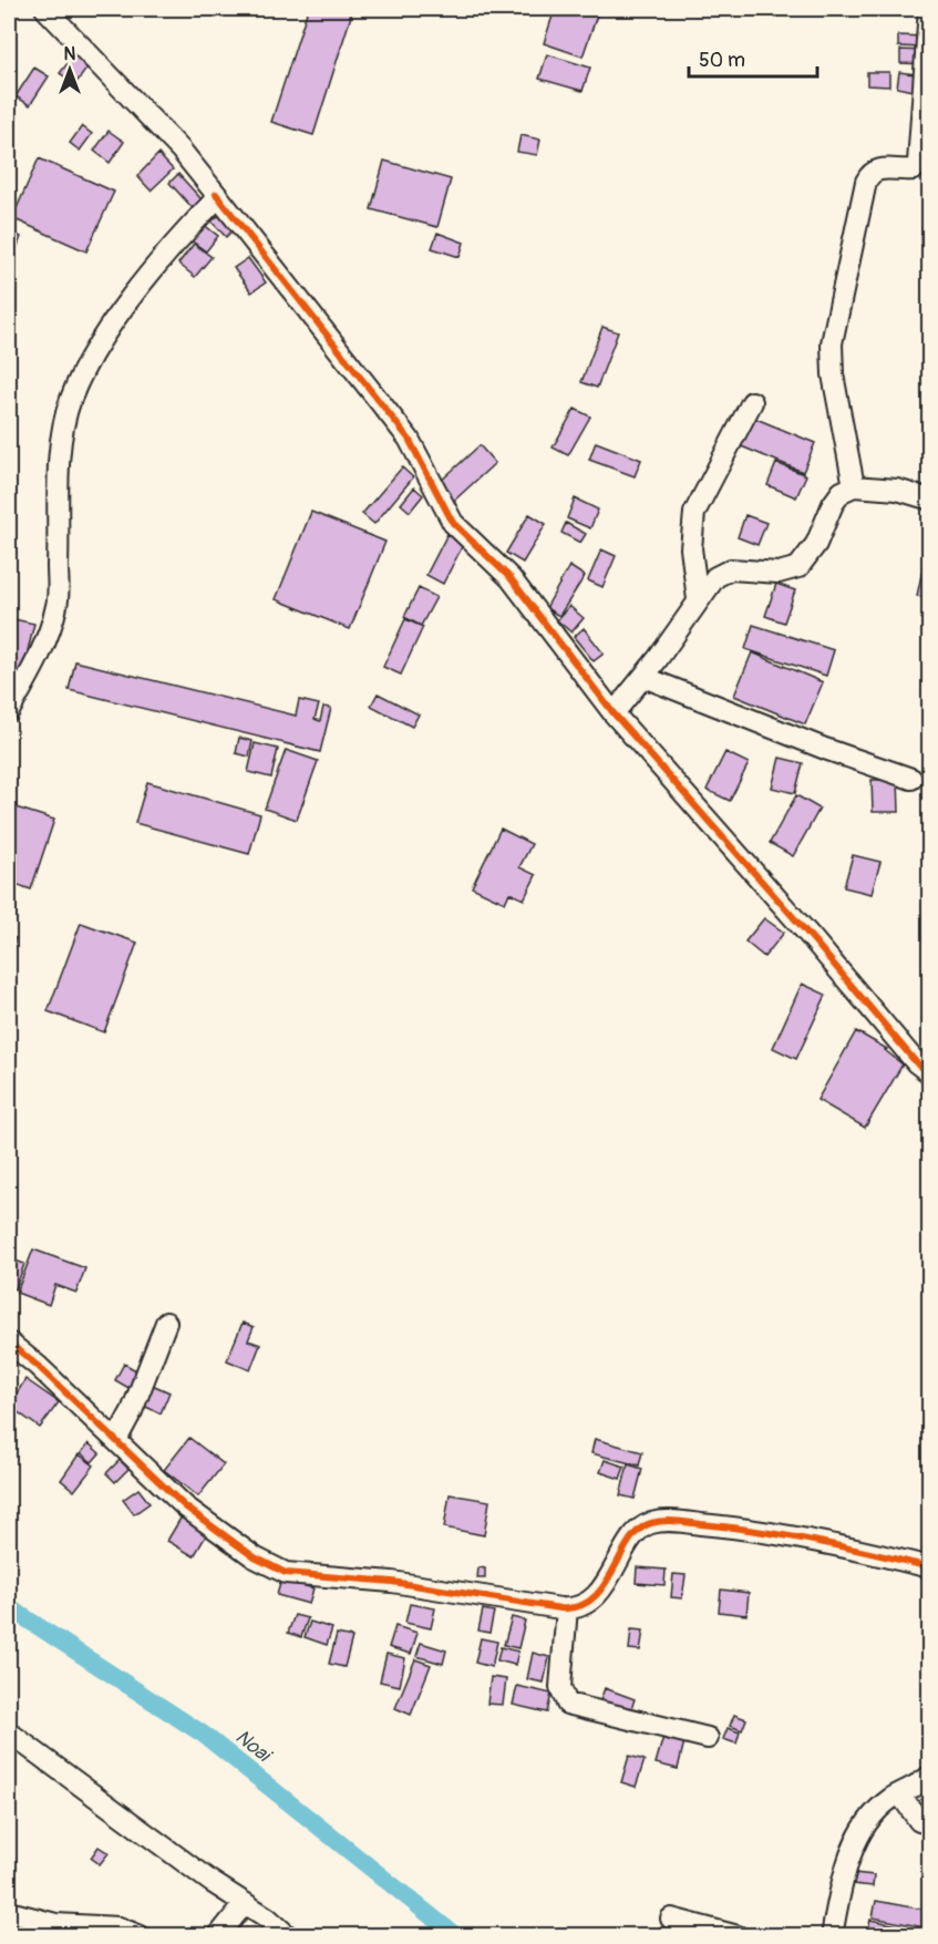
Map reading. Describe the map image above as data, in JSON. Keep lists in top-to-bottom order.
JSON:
{
  "water": ["Noai"],
  "scale_bar": "50 m",
  "north": "top"
}
